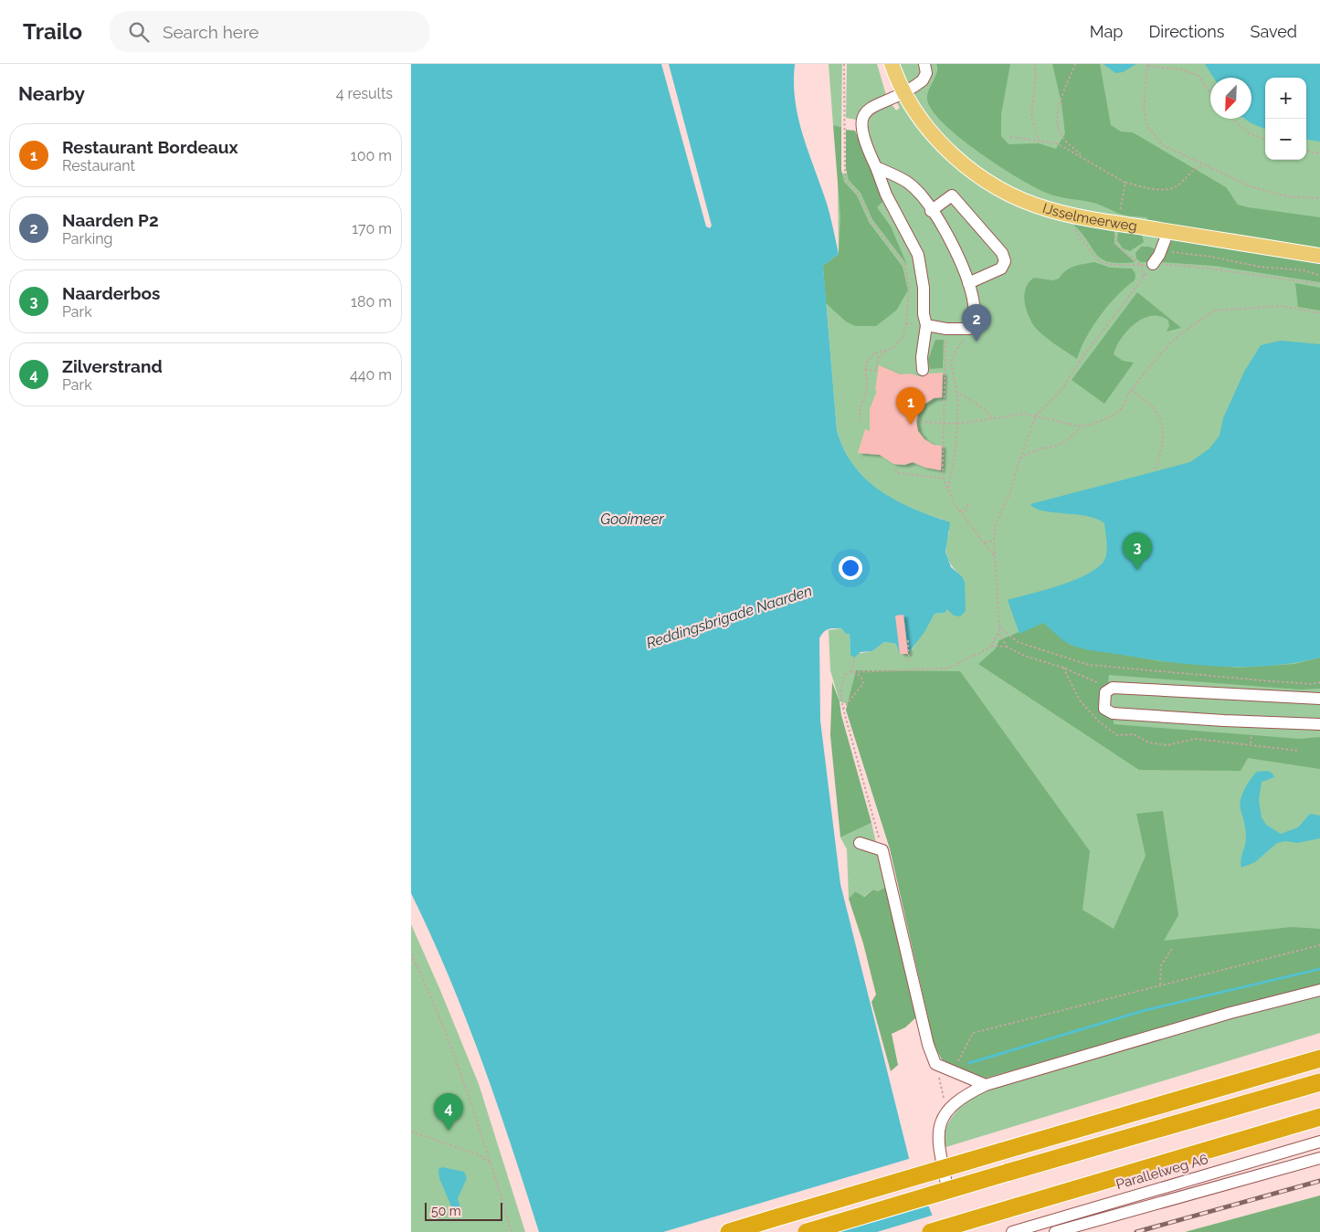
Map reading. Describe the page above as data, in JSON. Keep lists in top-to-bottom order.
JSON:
{
  "streets": {
    "main road": ["IJsselmeerweg"],
    "street": ["Parallelweg A6"]
  },
  "water": ["Gooimeer", "Reddingsbrigade Naarden"],
  "scale_bar": "50 m",
  "north": "bottom left",
  "page": {
    "header": "Trailo",
    "search": "Search here",
    "nav": ["Map", "Directions", "Saved"],
    "heading": ["Nearby", "4 results"],
    "map_buttons": ["+", "−"],
    "list": [
      {
        "mark": "1",
        "name": "Restaurant Bordeaux",
        "note": "Restaurant",
        "value": "100 m"
      },
      {
        "mark": "2",
        "name": "Naarden P2",
        "note": "Parking",
        "value": "170 m"
      },
      {
        "mark": "3",
        "name": "Naarderbos",
        "note": "Park",
        "value": "180 m"
      },
      {
        "mark": "4",
        "name": "Zilverstrand",
        "note": "Park",
        "value": "440 m"
      }
    ],
    "pins": [
      "2",
      "1",
      "3",
      "4"
    ],
    "scale": "50 m"
  }
}
